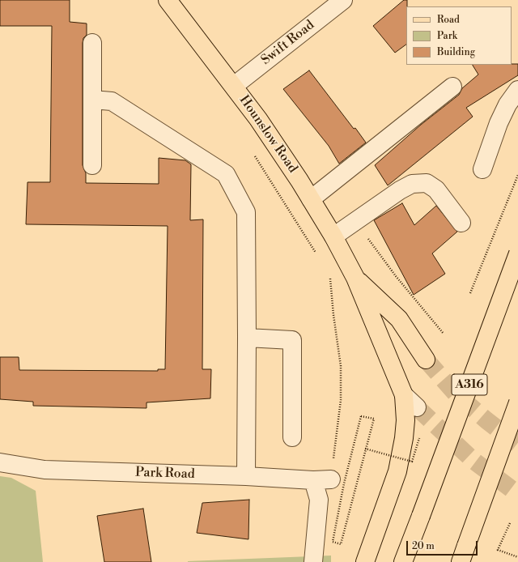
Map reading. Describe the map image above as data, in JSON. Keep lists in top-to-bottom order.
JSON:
{
  "streets": {
    "main road": ["Hounslow Road", "A316"],
    "street": ["Swift Road", "Park Road"]
  },
  "crossings": [
    ["Swift Road", "Hounslow Road"]
  ],
  "legend": ["Road", "Park", "Building"],
  "scale_bar": "20 m"
}
